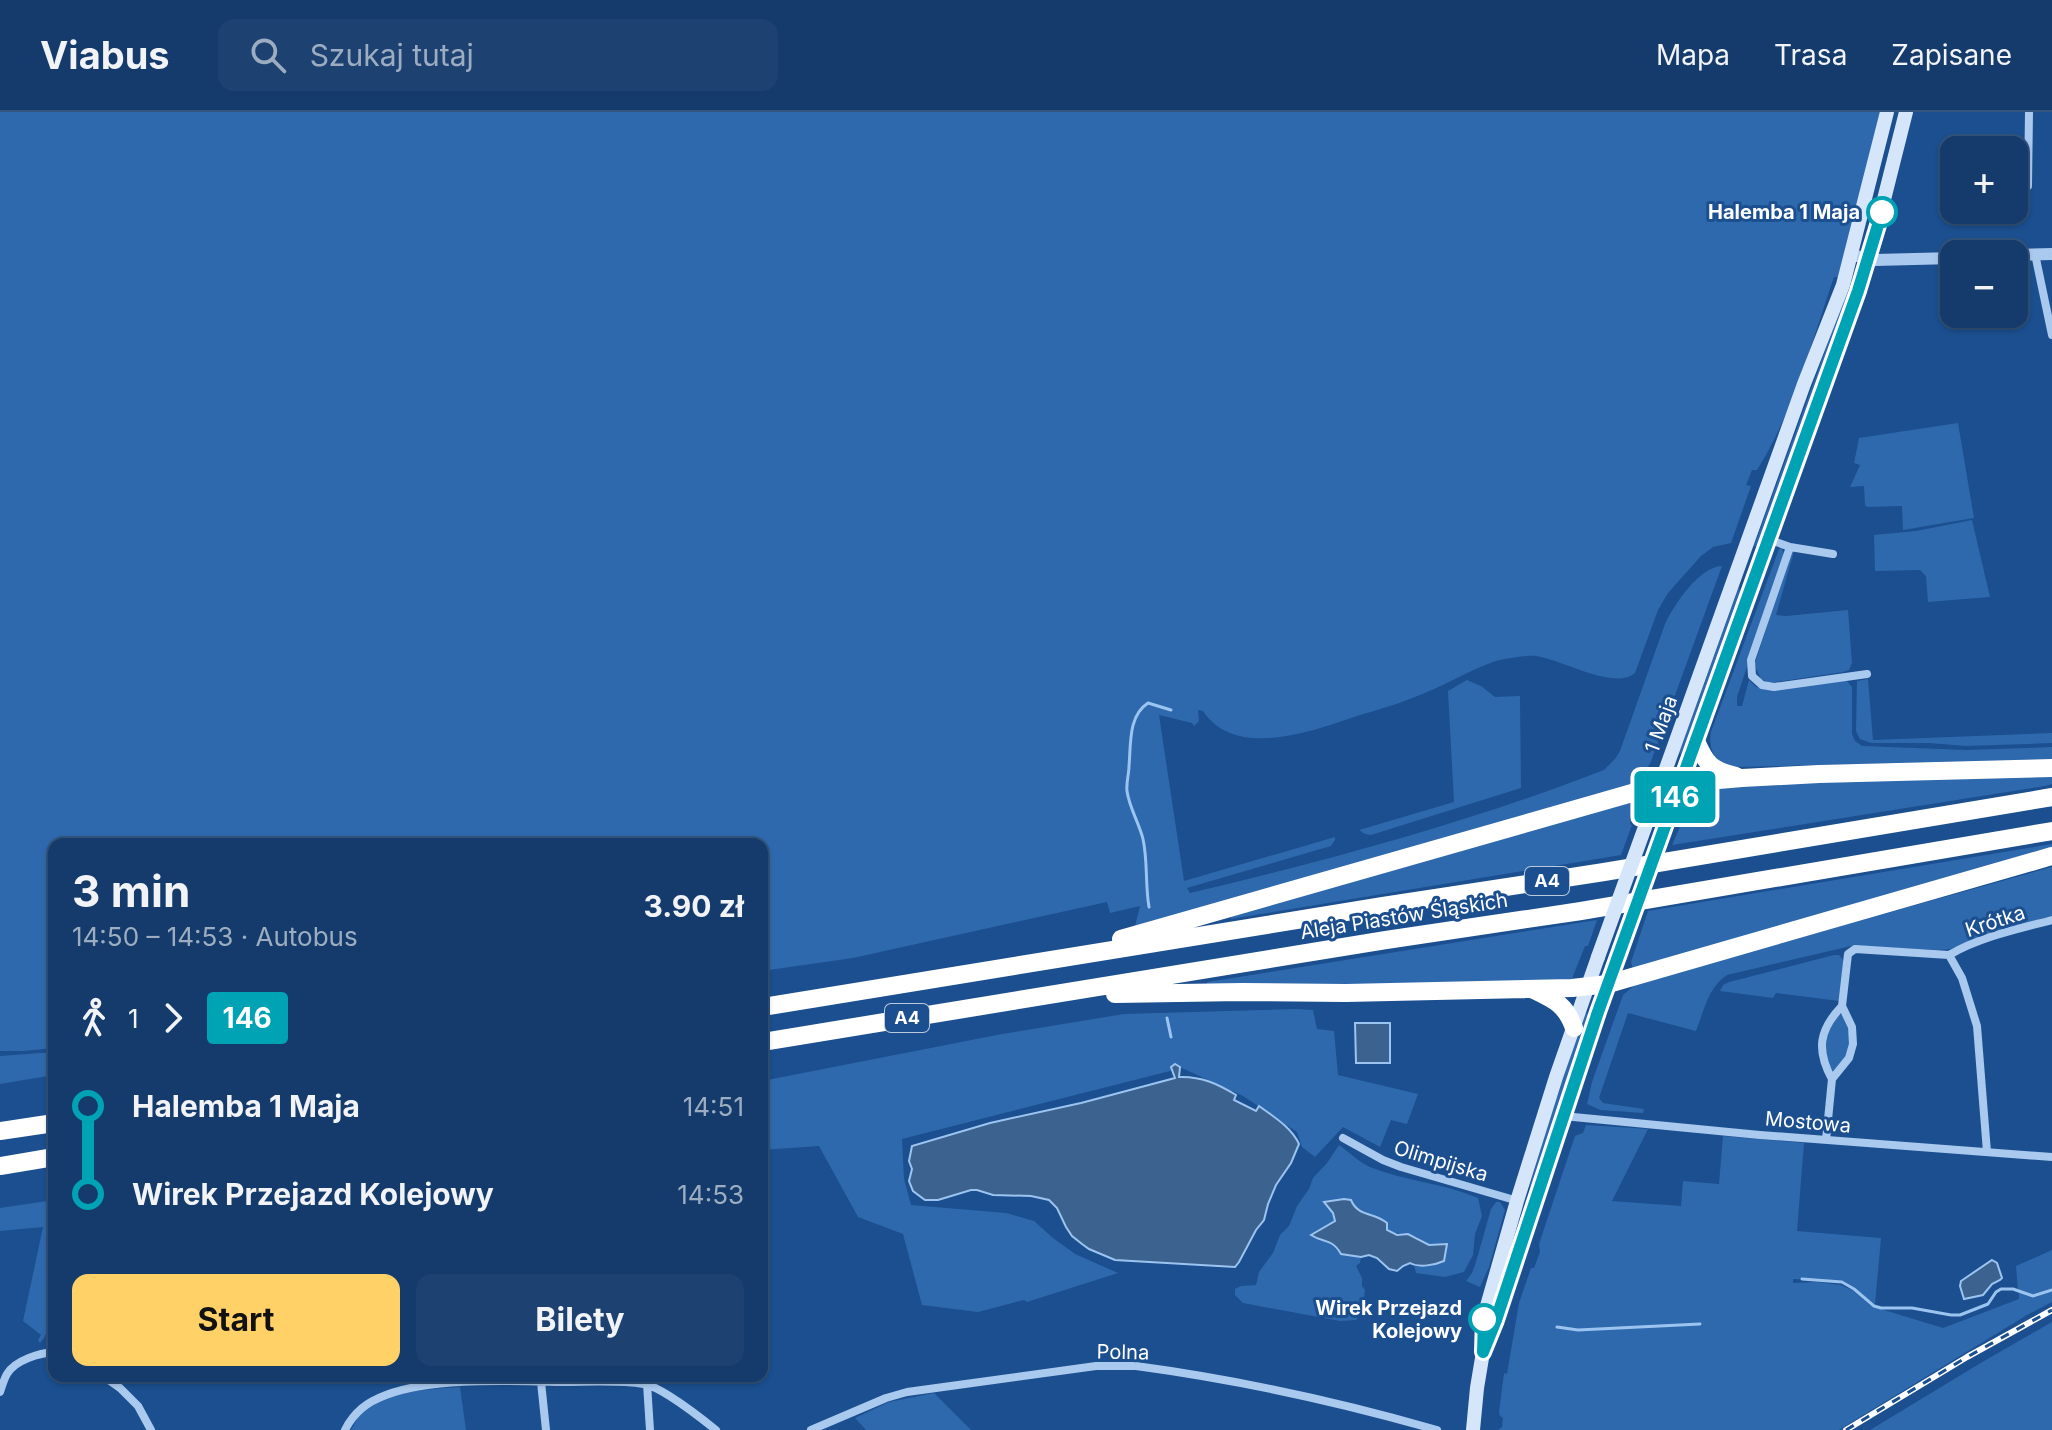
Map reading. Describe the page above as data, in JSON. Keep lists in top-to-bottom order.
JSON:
{
  "streets": {
    "highway": ["A4", "Aleja Piastów Śląskich"],
    "main road": ["1 Maja"],
    "street": [
      "Krótka",
      "Mostowa",
      "Olimpijska",
      "Polna"
    ]
  },
  "crossings": [
    ["1 Maja", "Mostowa"],
    ["1 Maja", "Olimpijska"]
  ],
  "places": ["Halemba 1 Maja", "Wirek Przejazd Kolejowy"],
  "lines": ["bus line 146"],
  "page": {
    "header": "Viabus",
    "search": "Szukaj tutaj",
    "nav": ["Mapa", "Trasa", "Zapisane"],
    "on_map": "146",
    "map_buttons": ["+", "−"],
    "heading": ["3 min", "14:50 – 14:53 · Autobus", "3.90 zł"],
    "legs": ["1", "146"],
    "list": [
      {
        "name": "Halemba 1 Maja",
        "value": "14:51"
      },
      {
        "name": "Wirek Przejazd Kolejowy",
        "value": "14:53"
      }
    ],
    "buttons": ["Start", "Bilety"]
  }
}
